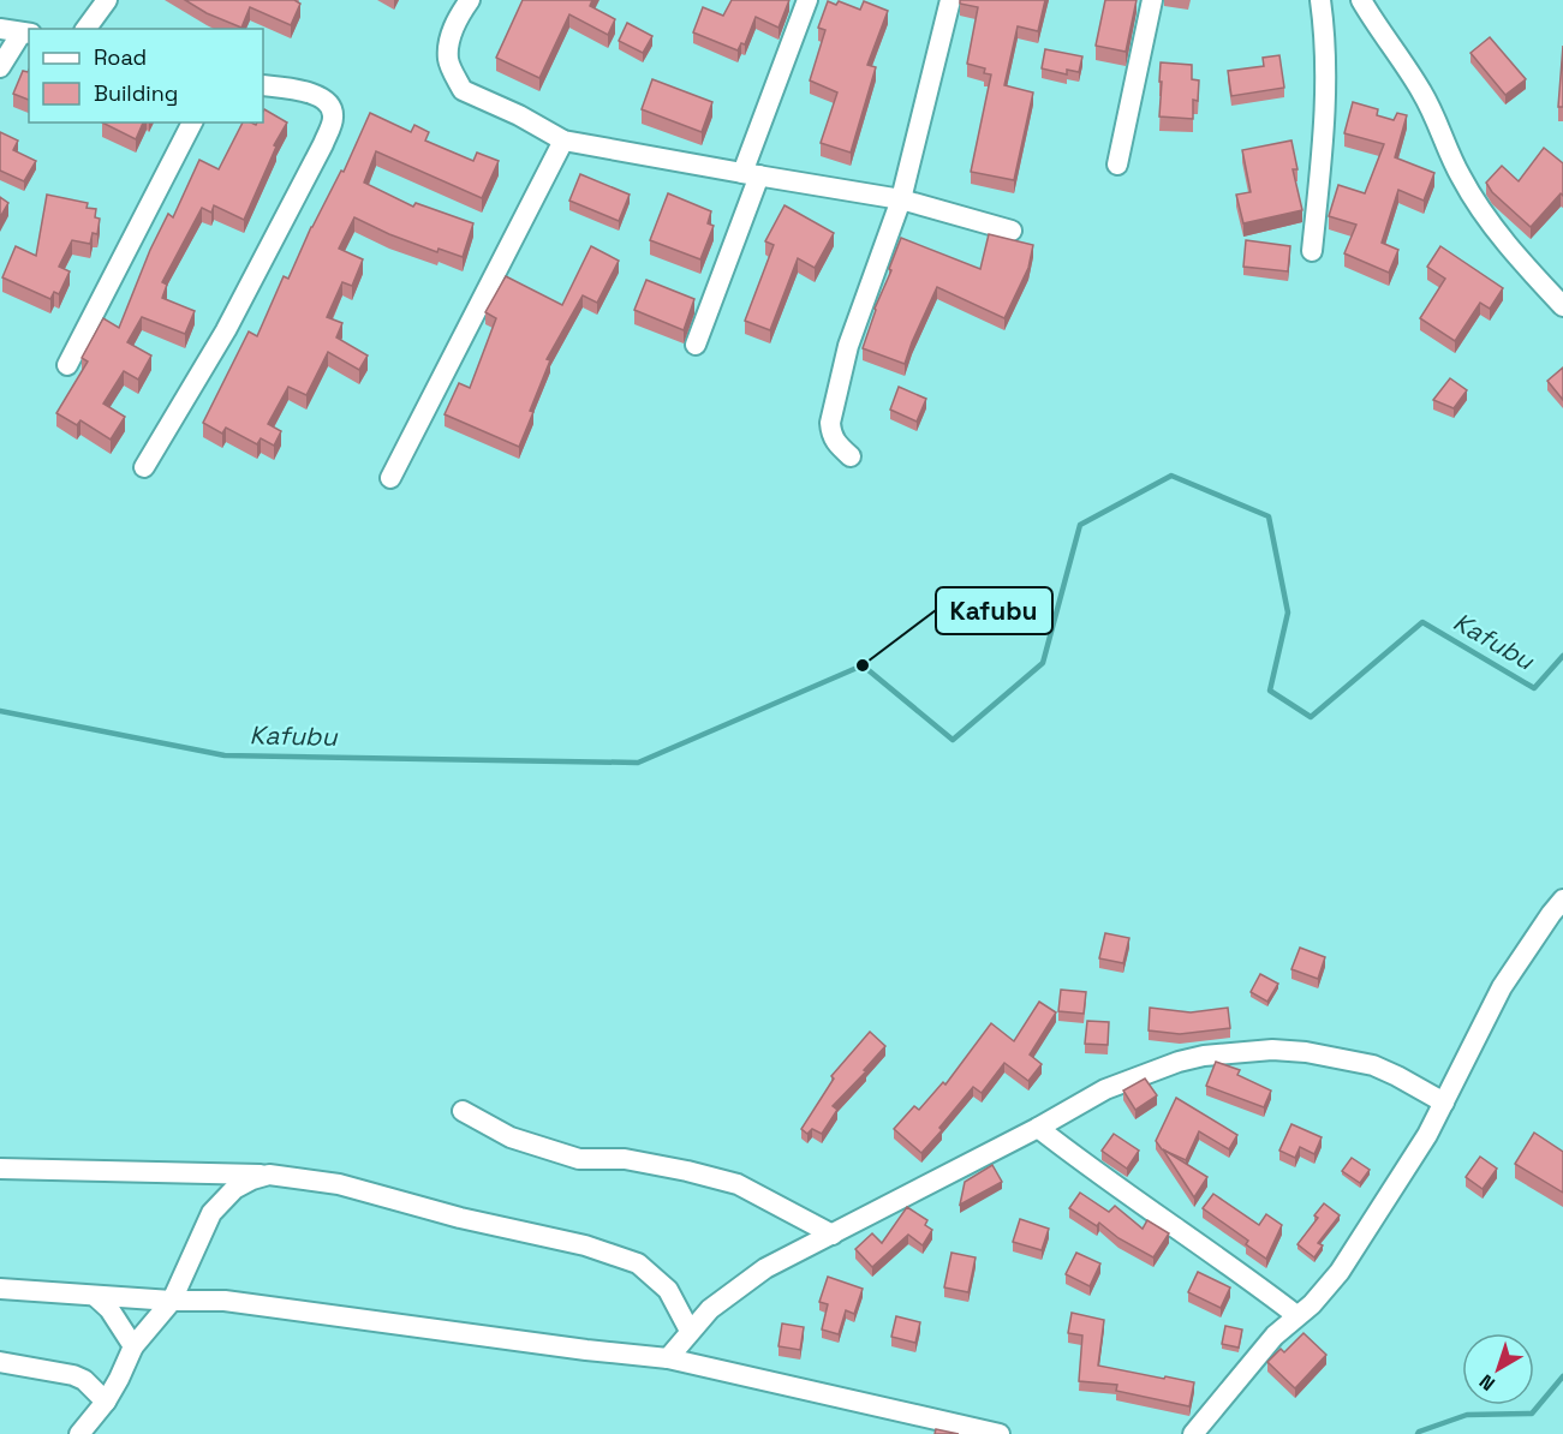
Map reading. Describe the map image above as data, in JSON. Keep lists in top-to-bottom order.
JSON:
{
  "water": ["Kafubu"],
  "places": ["Kafubu"],
  "legend": ["Road", "Building"],
  "north": "bottom left"
}
